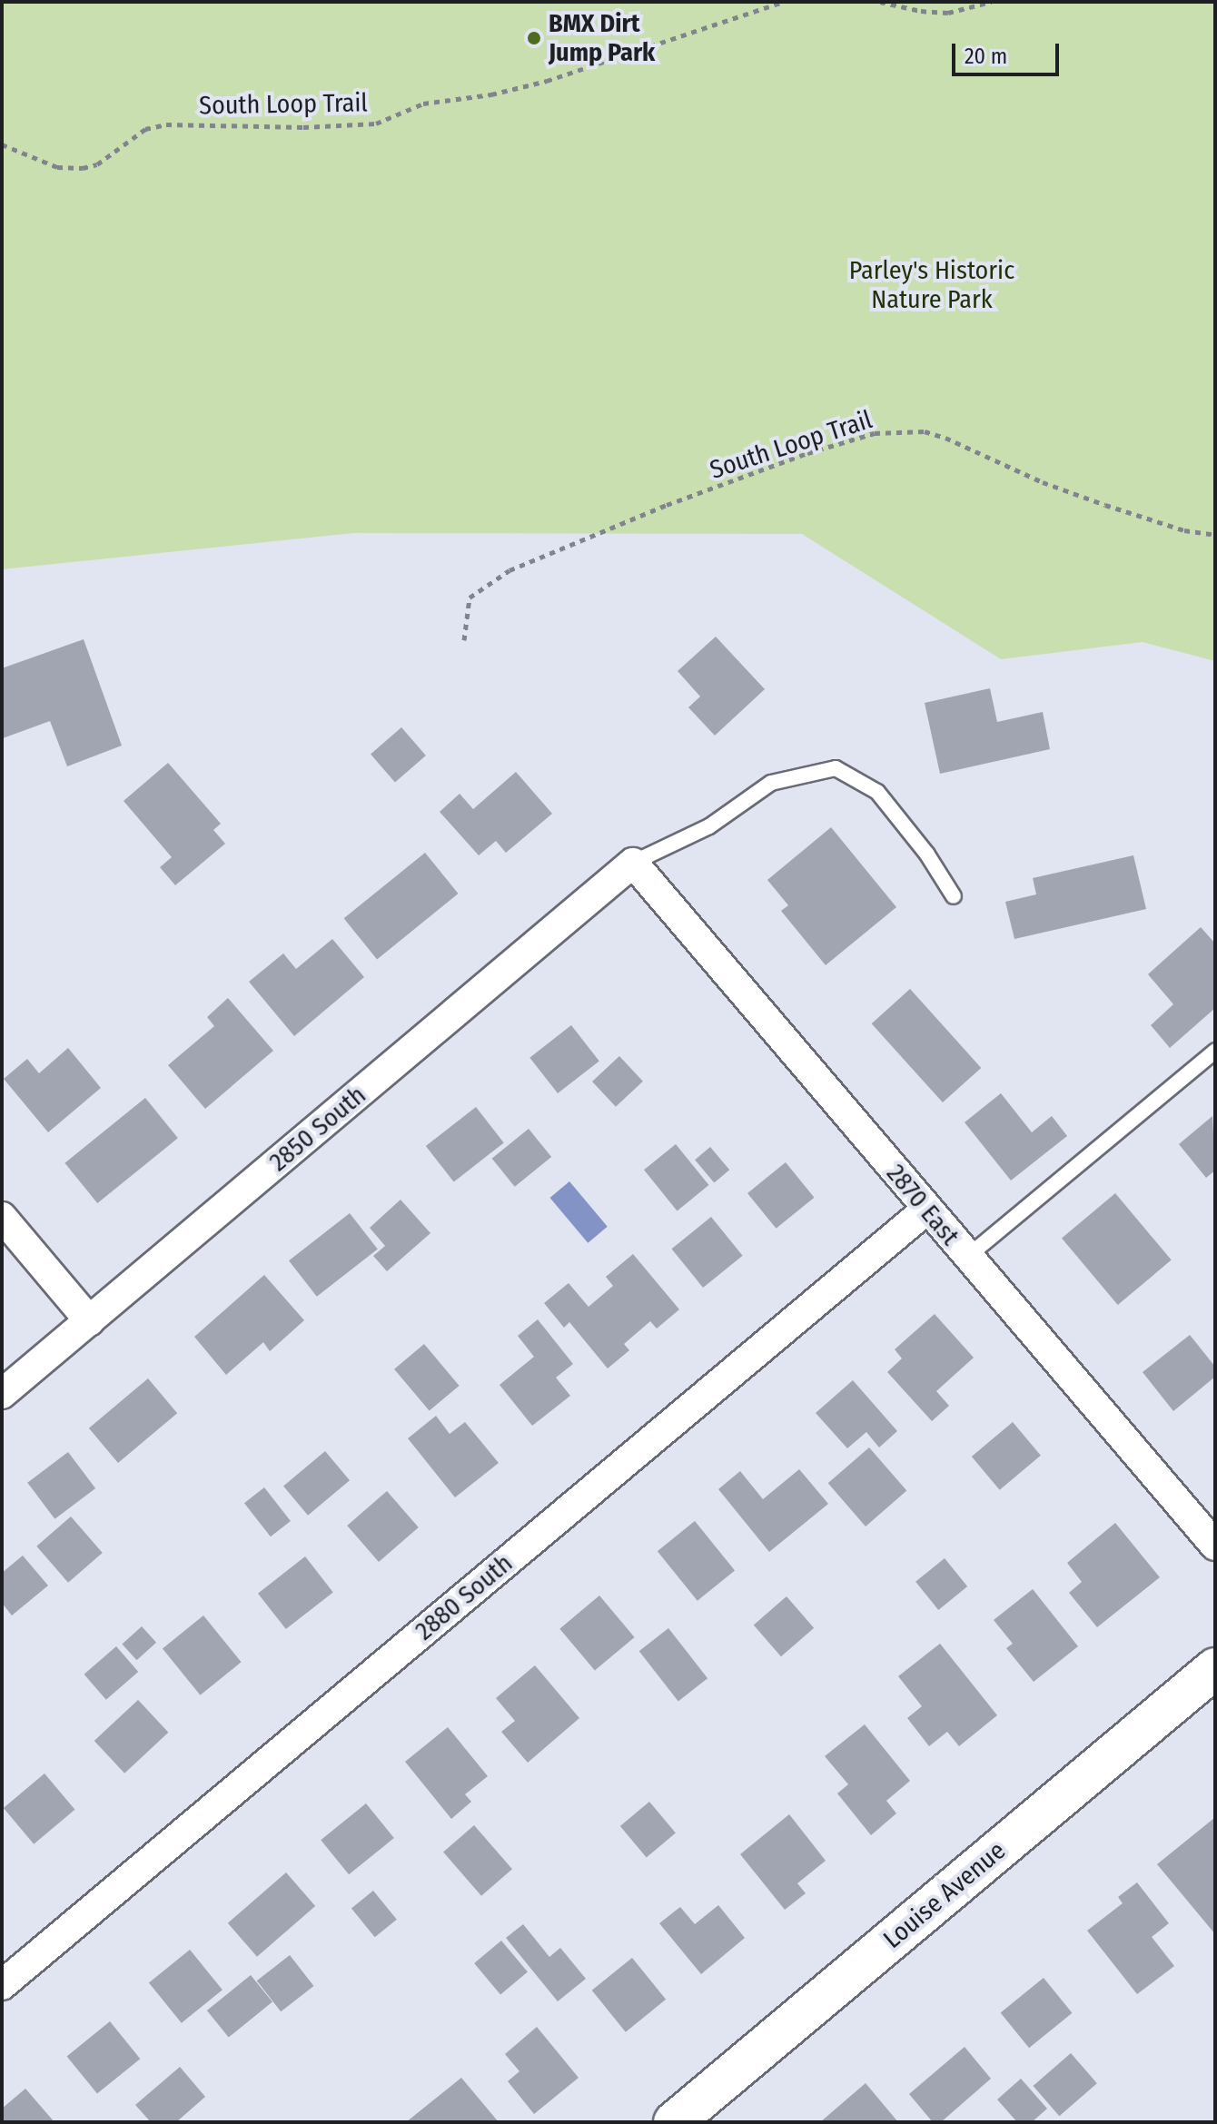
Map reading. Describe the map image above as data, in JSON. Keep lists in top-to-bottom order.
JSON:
{
  "streets": {
    "street": [
      "2850 South",
      "2870 East",
      "2880 South",
      "Louise Avenue"
    ],
    "path": ["South Loop Trail"]
  },
  "crossings": [
    ["2850 South", "2870 East"],
    ["2870 East", "2880 South"]
  ],
  "parks": ["Parley's Historic Nature Park"],
  "places": ["BMX Dirt Jump Park"],
  "scale_bar": "20 m"
}
